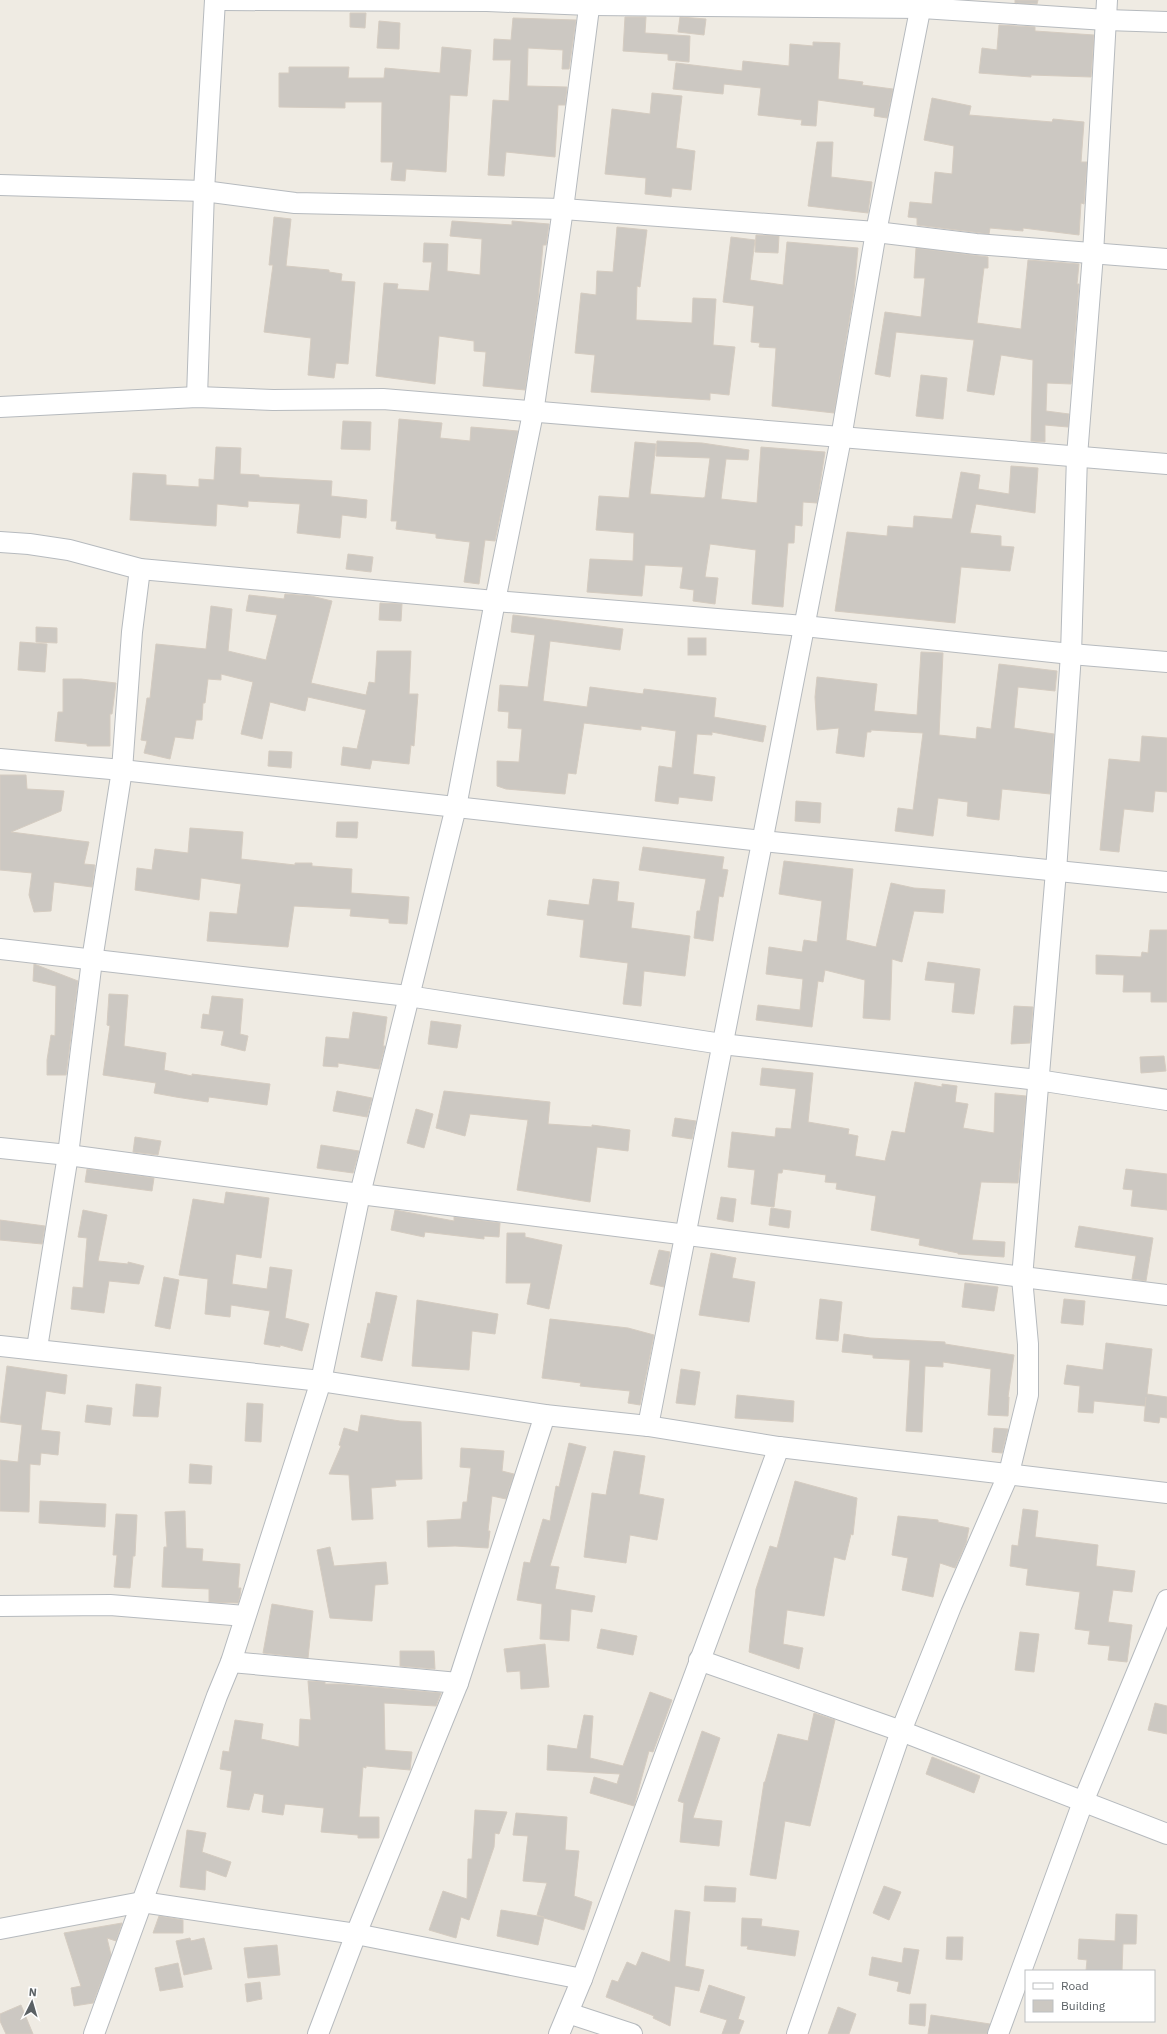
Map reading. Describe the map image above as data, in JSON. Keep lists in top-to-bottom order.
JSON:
{
  "legend": ["Road", "Building"],
  "north": "top"
}
